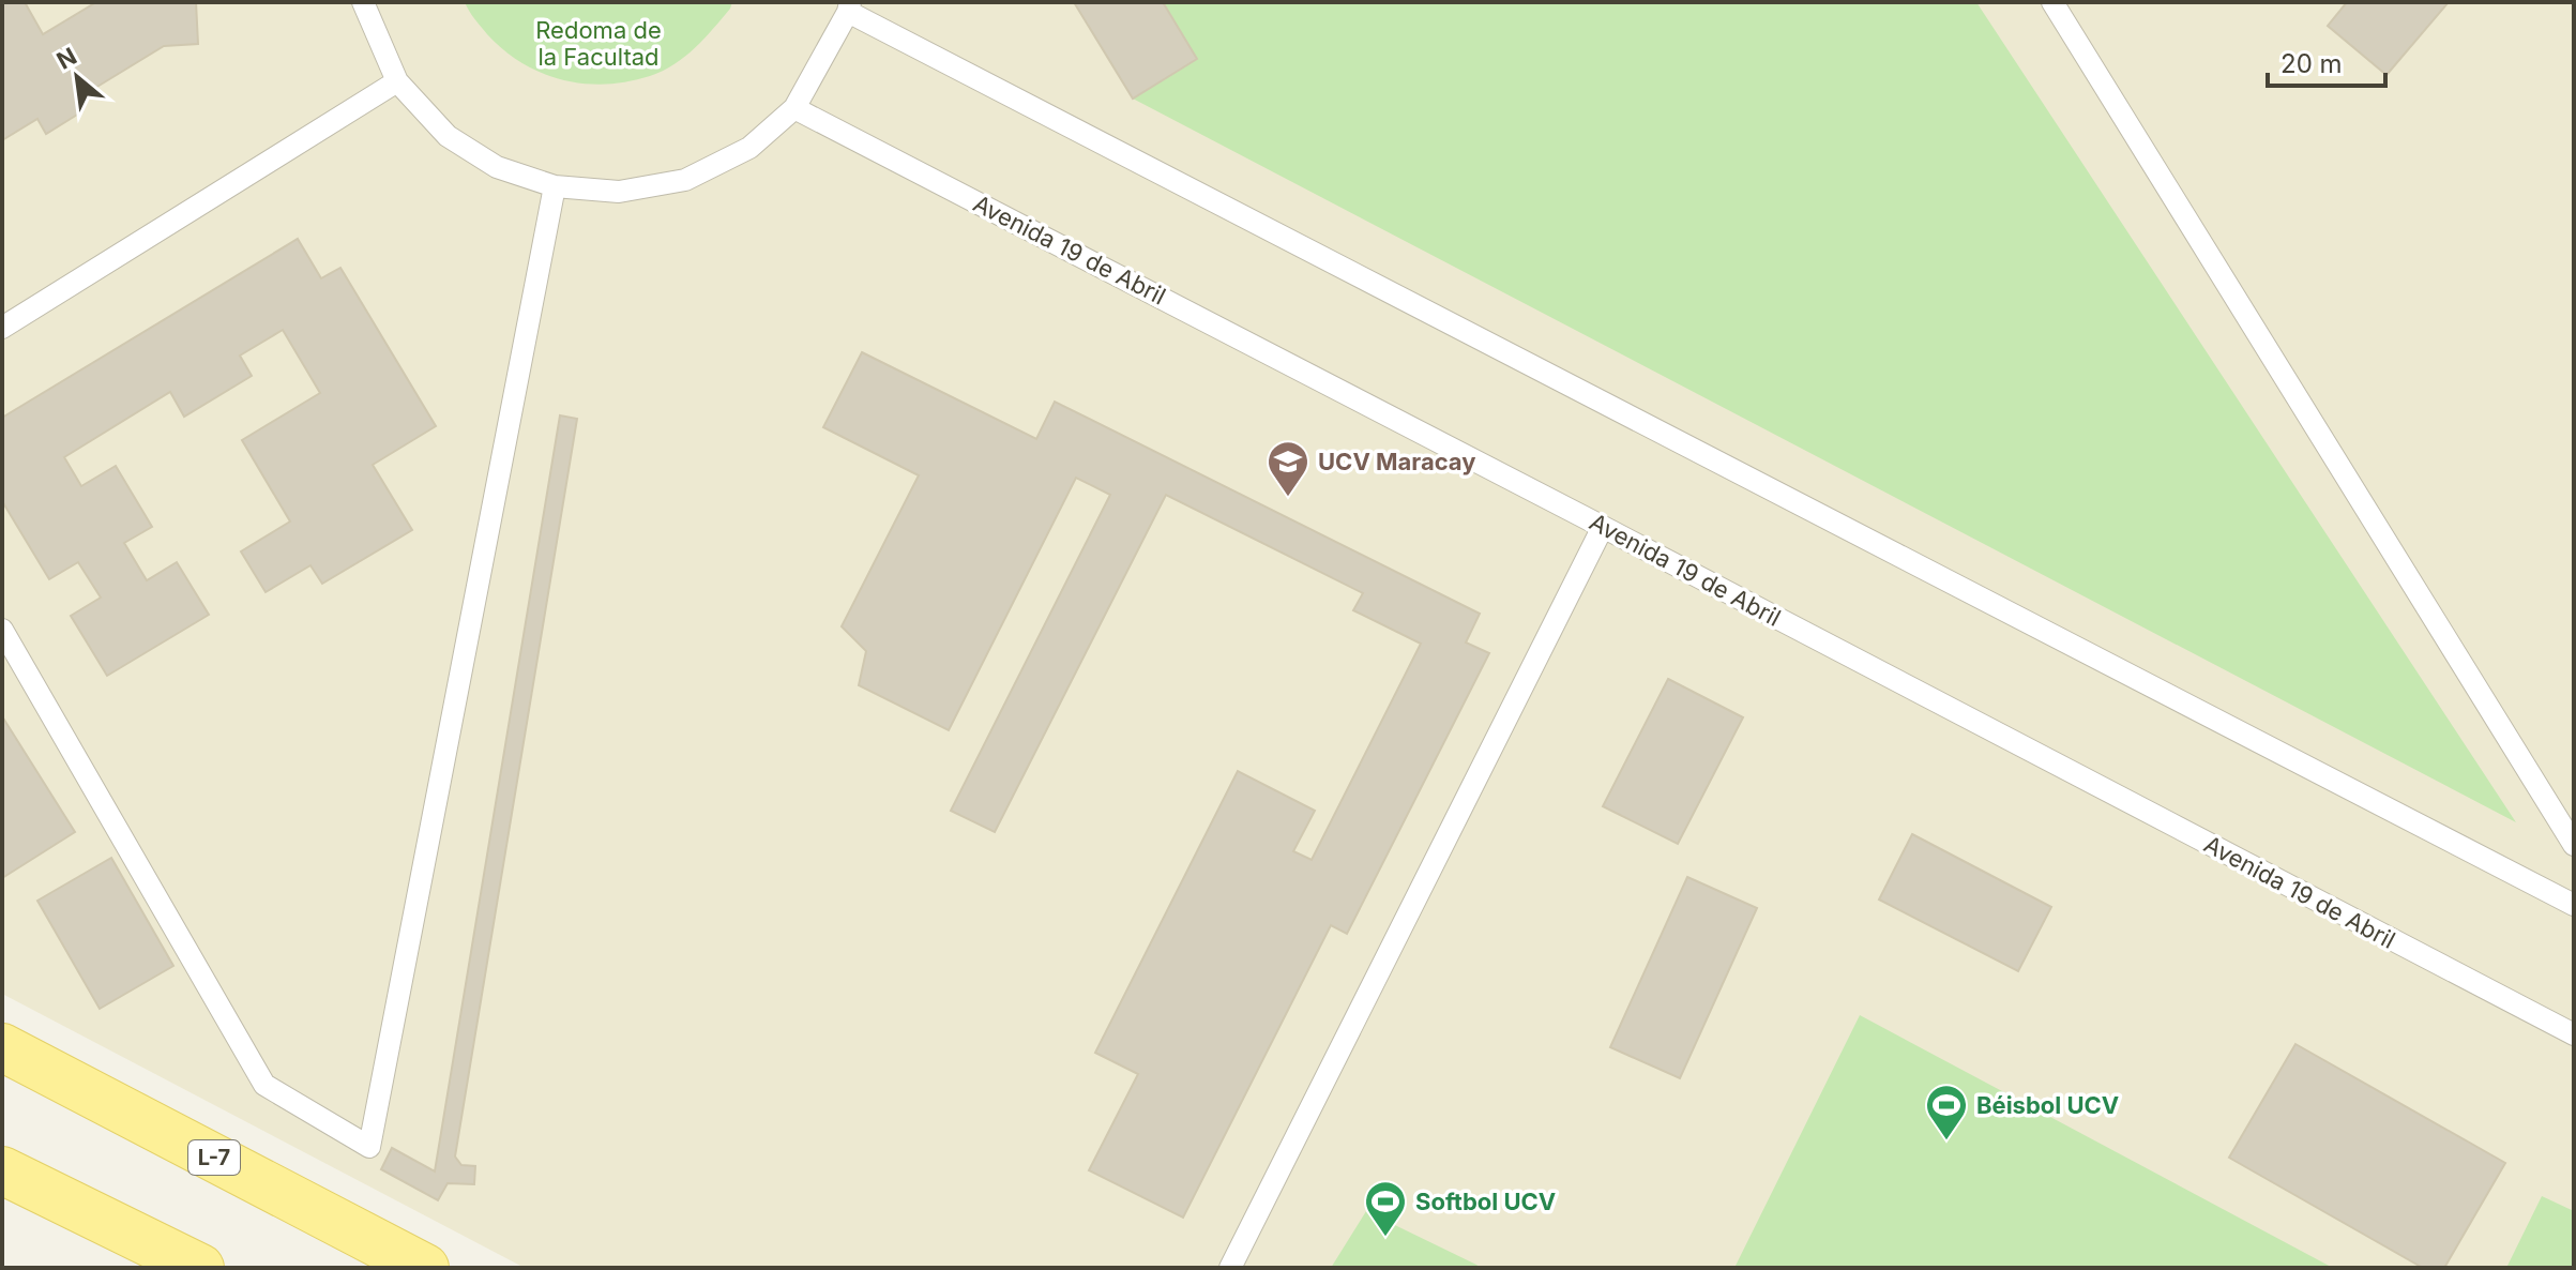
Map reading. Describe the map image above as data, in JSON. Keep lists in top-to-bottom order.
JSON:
{
  "streets": {
    "main road": ["L-7"],
    "lane": ["Avenida 19 de Abril"]
  },
  "parks": ["Redoma de la Facultad"],
  "places": {
    "school or university": ["UCV Maracay"],
    "sports": ["Béisbol UCV", "Softbol UCV"]
  },
  "scale_bar": "20 m",
  "north": "top left"
}
